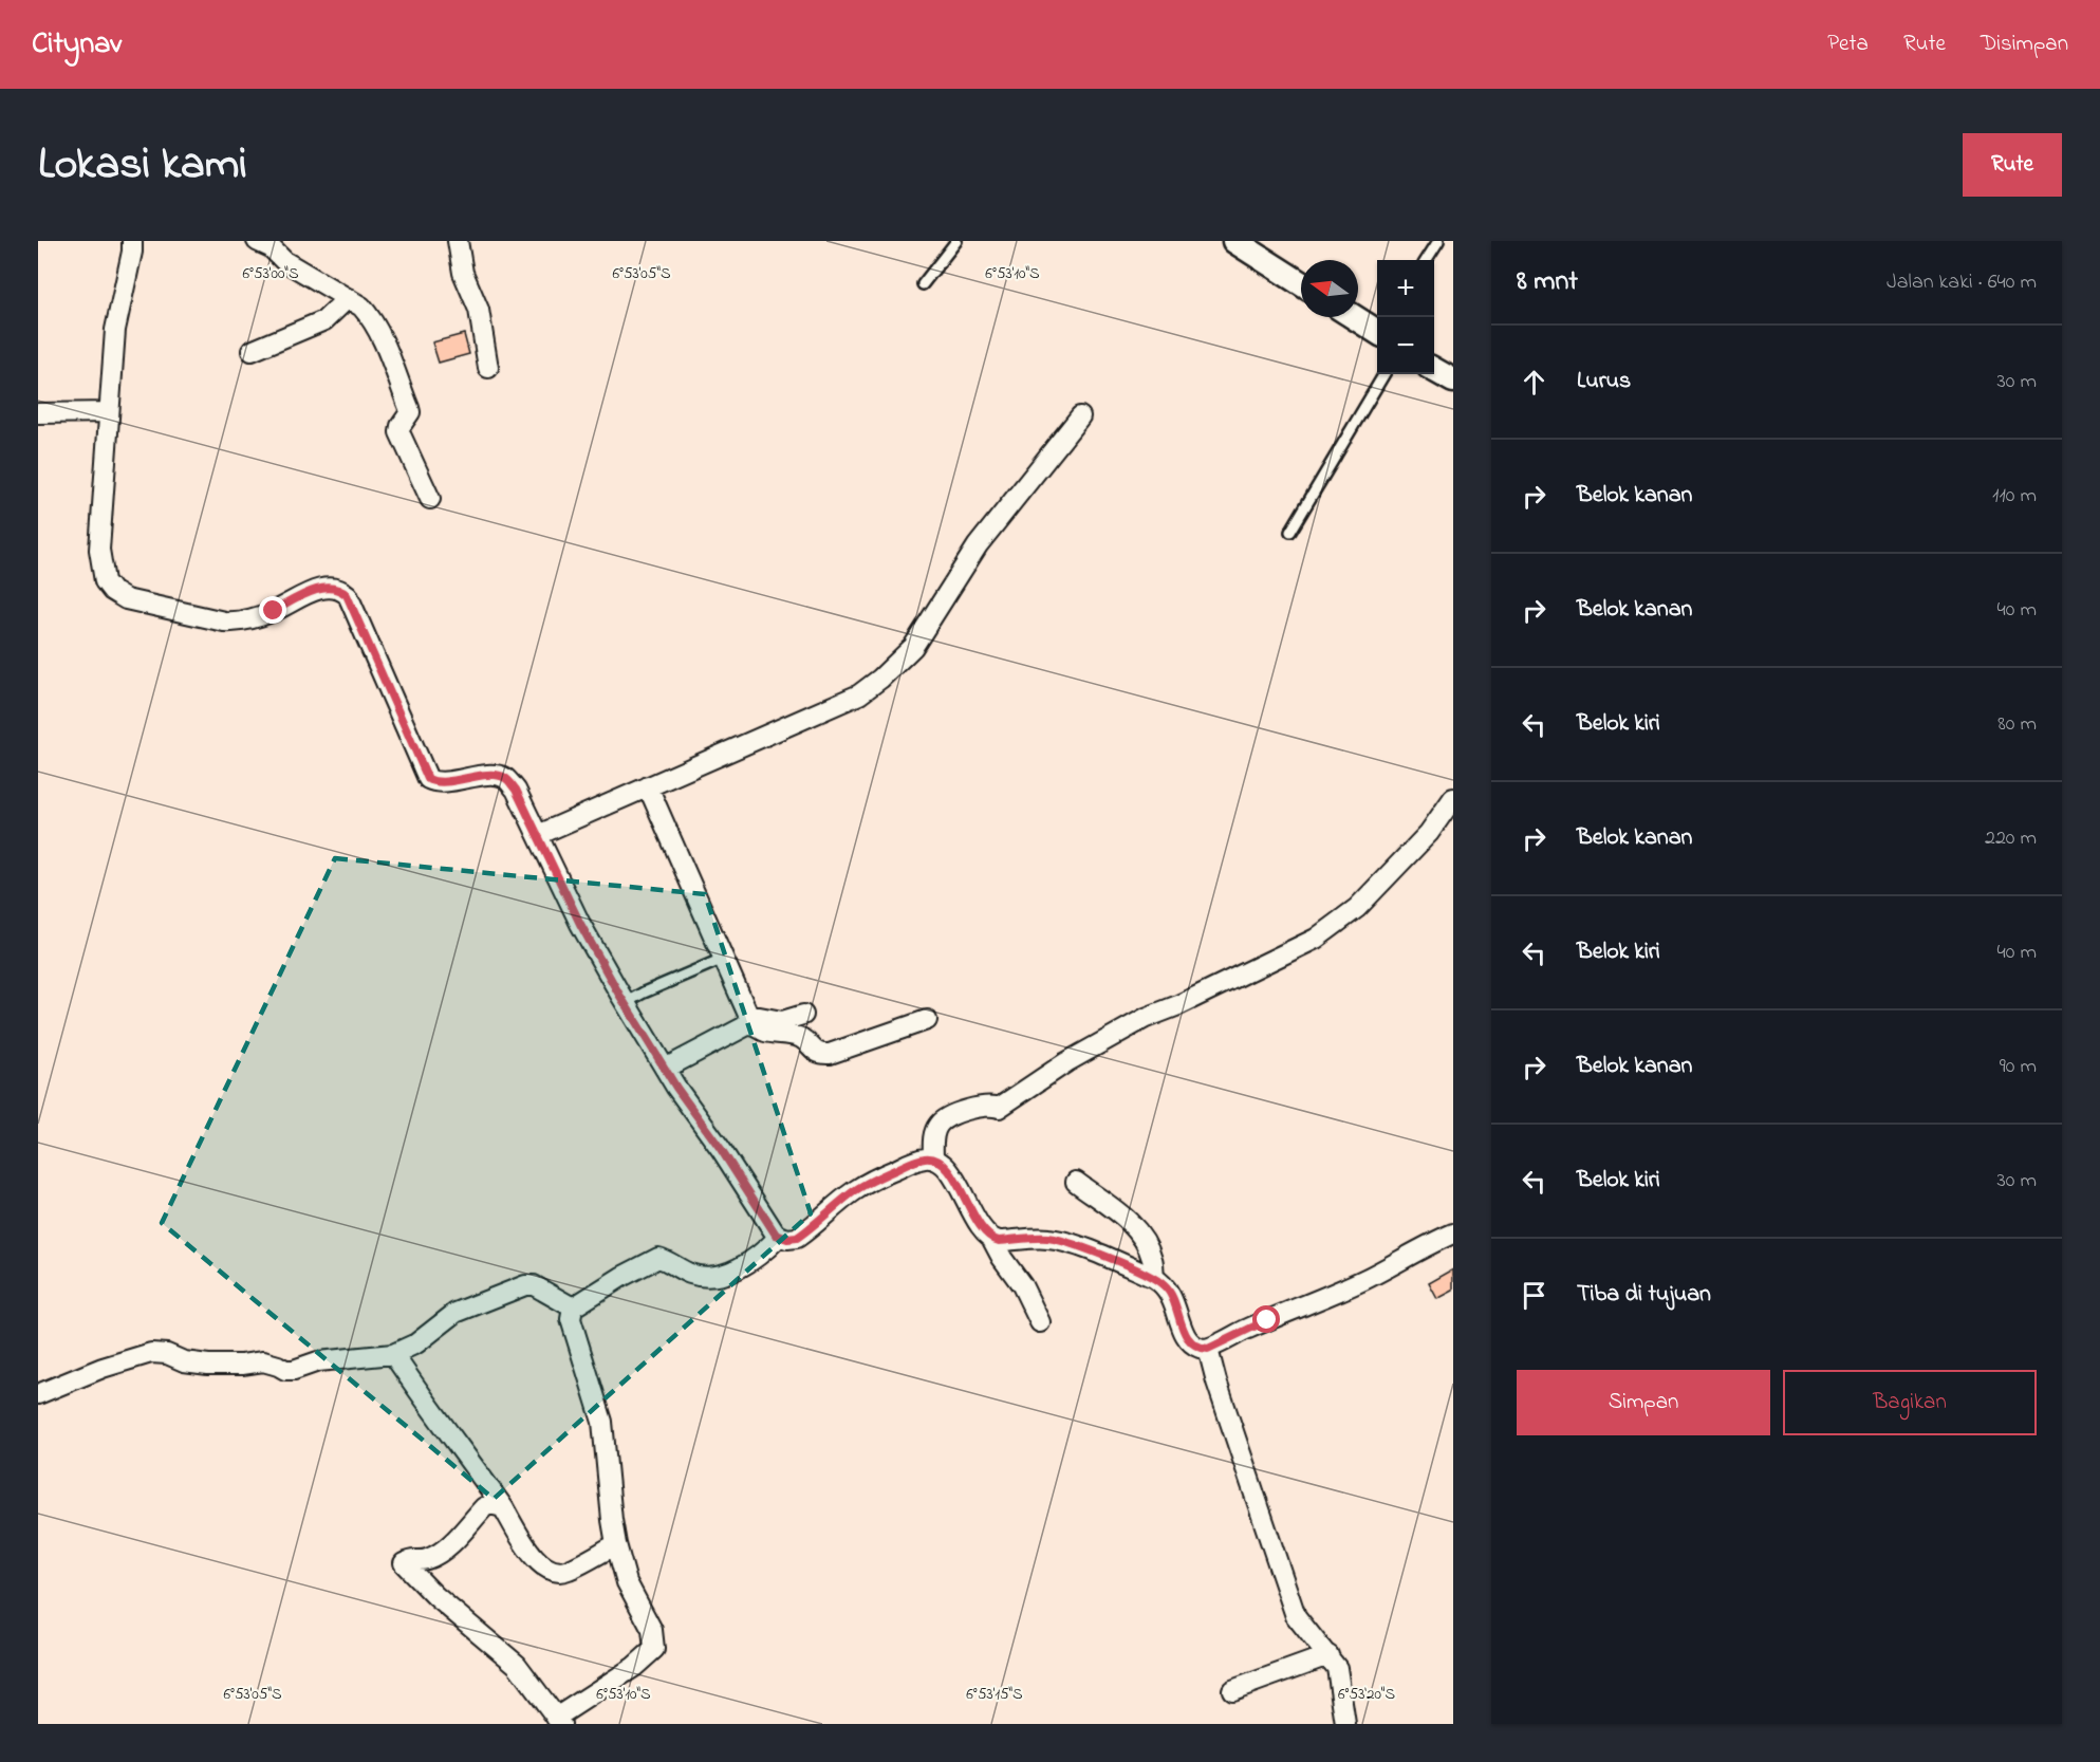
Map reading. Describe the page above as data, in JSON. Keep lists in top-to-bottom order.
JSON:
{
  "north": "left",
  "page": {
    "header": "Citynav",
    "nav": ["Peta", "Rute", "Disimpan"],
    "title": "Lokasi kami",
    "buttons": [
      "Rute",
      ["Simpan", "Bagikan"]
    ],
    "heading": ["8 mnt", "Jalan kaki · 640 m"],
    "map_buttons": ["+", "−"],
    "list": [
      ["Lurus", "30 m"],
      ["Belok kanan", "110 m"],
      ["Belok kanan", "40 m"],
      ["Belok kiri", "80 m"],
      ["Belok kanan", "220 m"],
      ["Belok kiri", "40 m"],
      ["Belok kanan", "90 m"],
      ["Belok kiri", "30 m"],
      "Tiba di tujuan"
    ]
  },
  "coordinates": [
    "6°53'00\"S",
    "6°53'05\"S",
    "6°53'10\"S",
    "6°53'15\"S",
    "6°53'20\"S"
  ]
}
